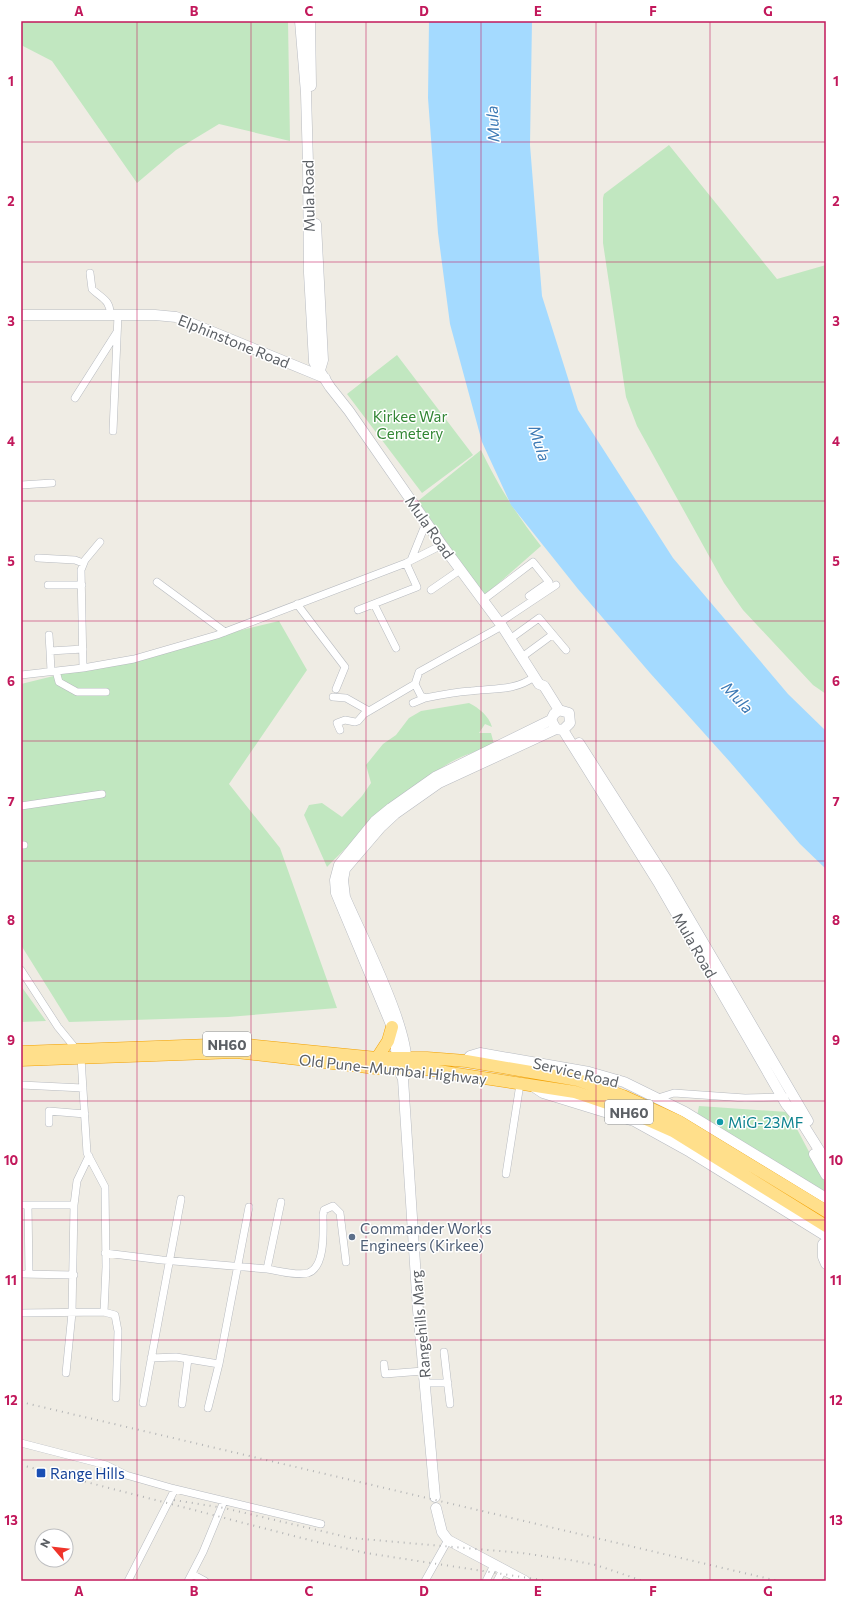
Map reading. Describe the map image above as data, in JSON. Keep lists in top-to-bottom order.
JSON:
{
  "streets": {
    "highway": ["NH60", "Old Pune–Mumbai Highway"],
    "main road": [
      "Mula Road",
      "Elphinstone Road",
      "Service Road",
      "Rangehills Marg"
    ]
  },
  "crossings": [
    ["Mula Road", "Elphinstone Road"],
    ["Old Pune–Mumbai Highway", "Service Road"],
    ["Old Pune–Mumbai Highway", "Rangehills Marg"]
  ],
  "water": ["Mula"],
  "parks": ["Kirkee War Cemetery"],
  "places": {
    "other": ["MiG-23MF", "Commander Works Engineers (Kirkee)"],
    "transit": ["Range Hills"]
  },
  "north": "top left",
  "grid": {
    "columns": [
      "A",
      "B",
      "C",
      "D",
      "E",
      "F",
      "G"
    ],
    "rows": [
      "1",
      "2",
      "3",
      "4",
      "5",
      "6",
      "7",
      "8",
      "9",
      "10",
      "11",
      "12",
      "13"
    ]
  }
}
